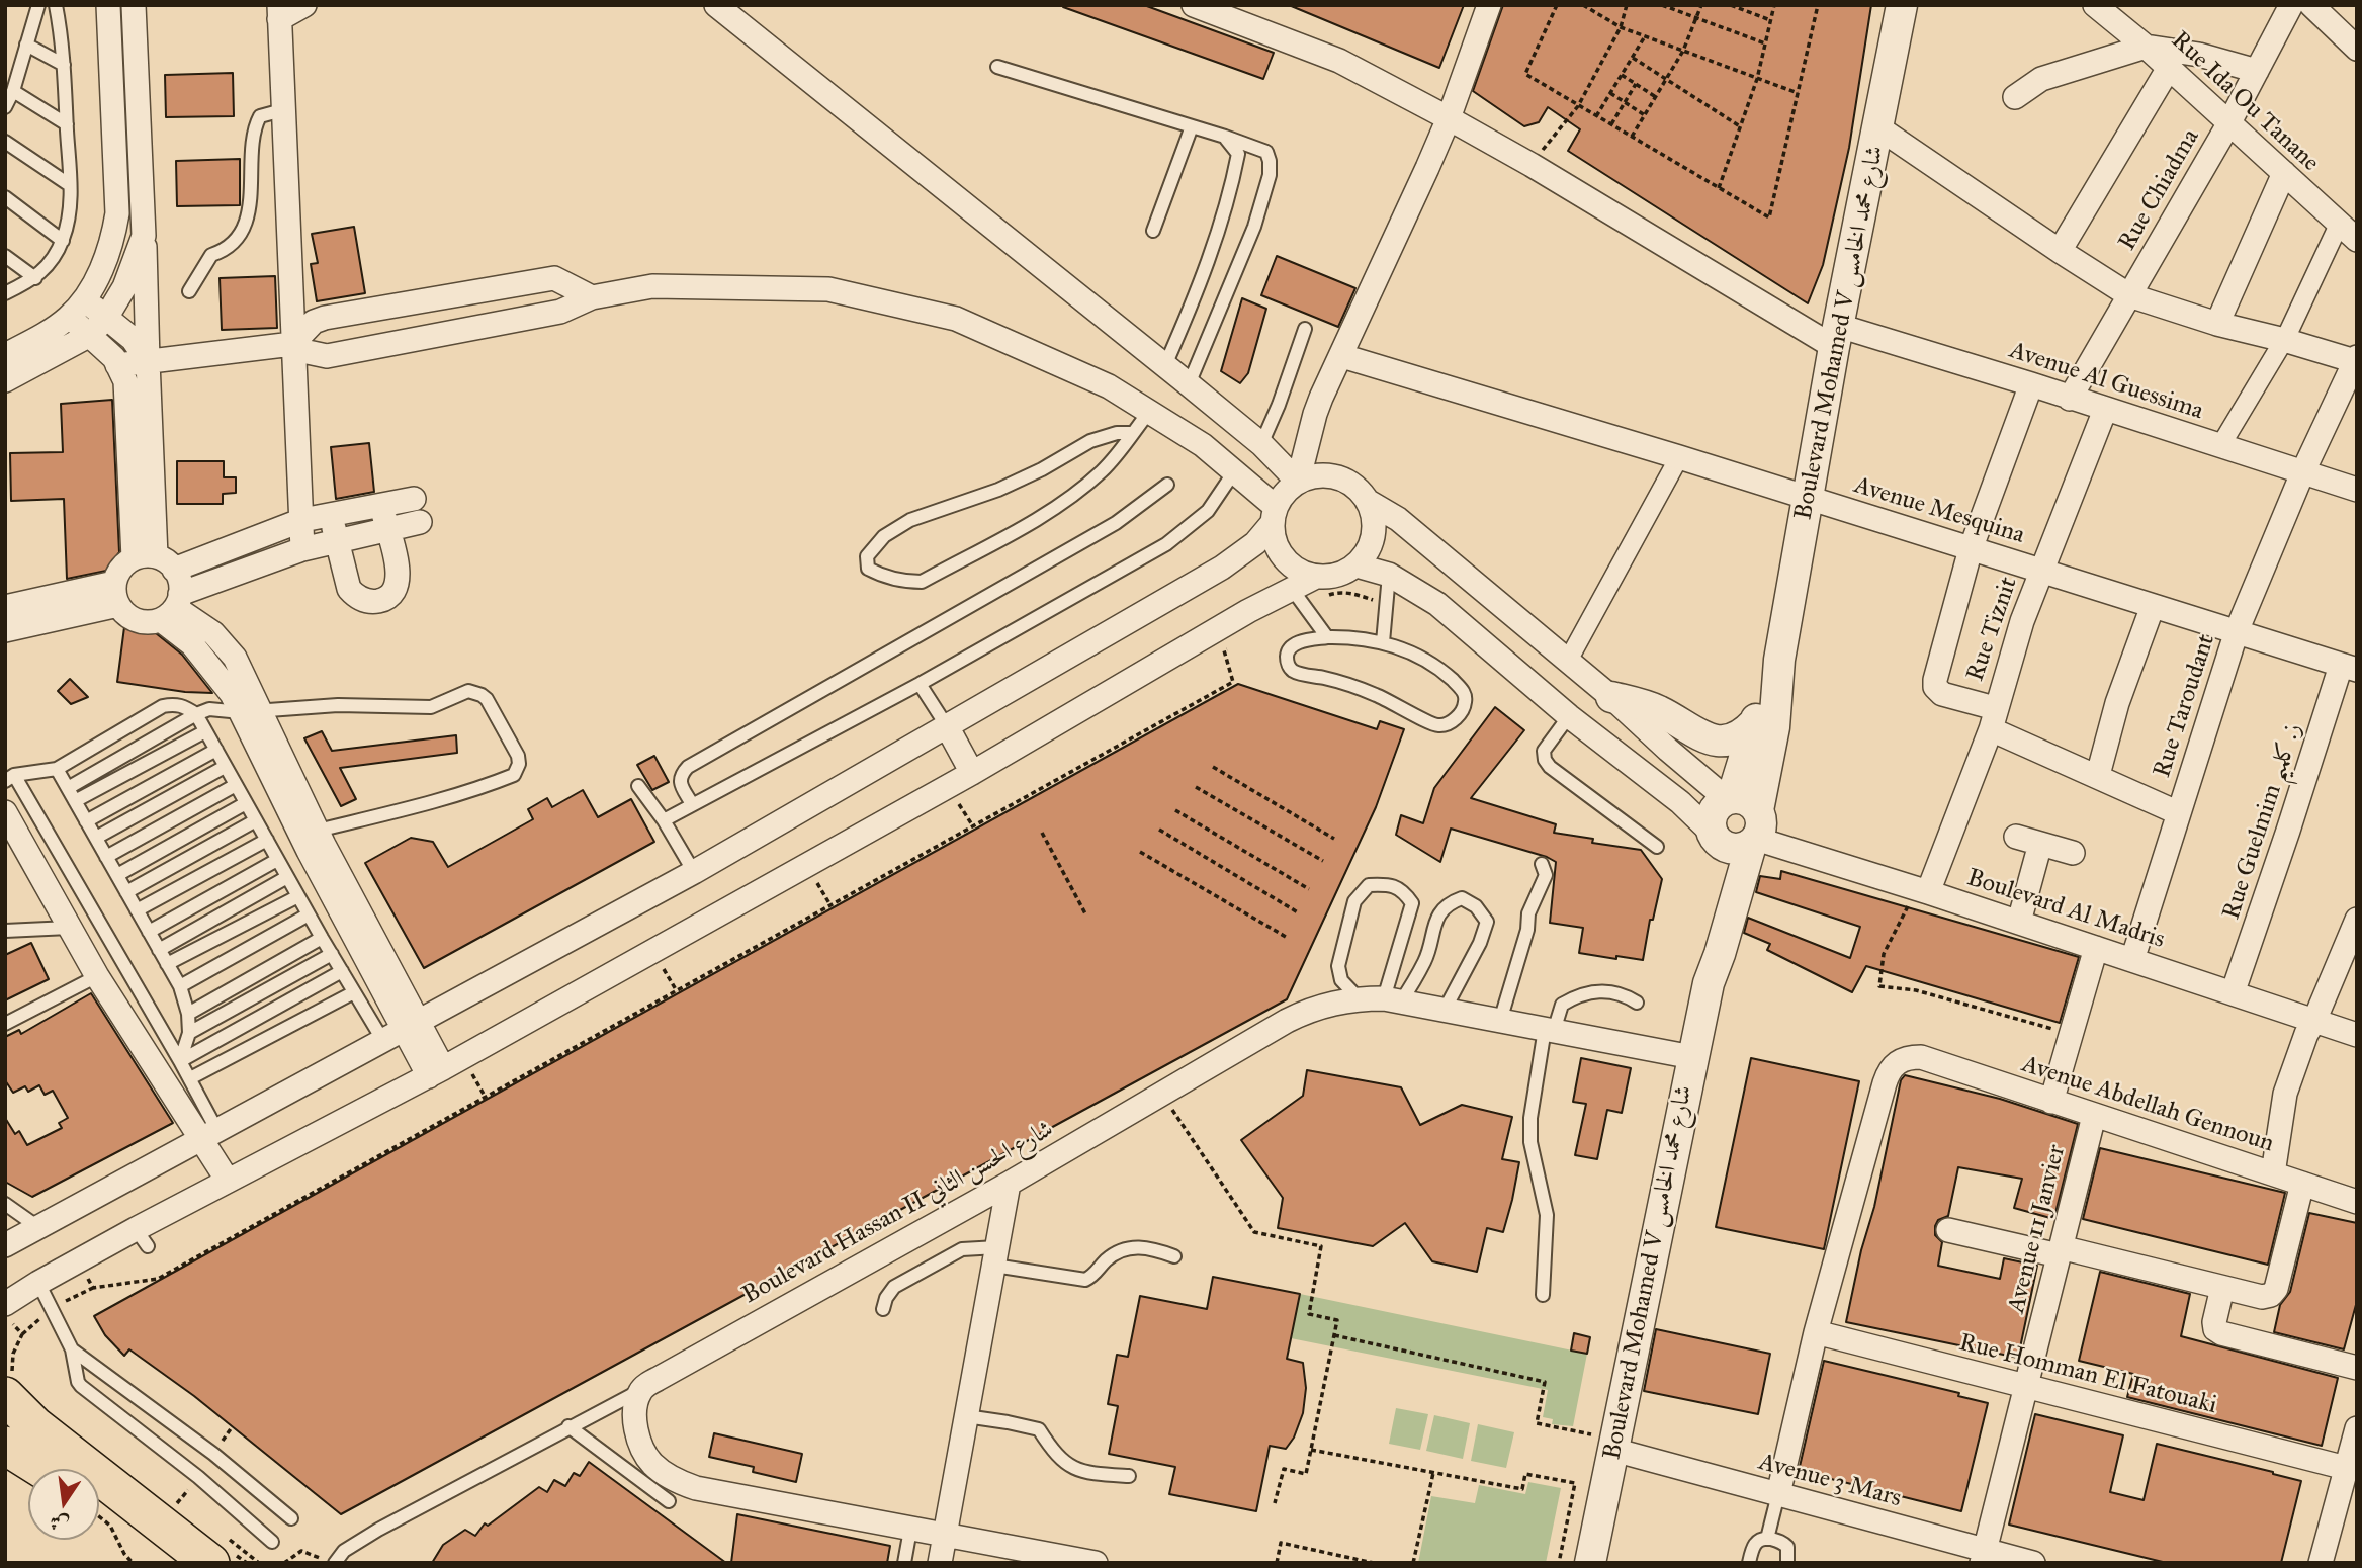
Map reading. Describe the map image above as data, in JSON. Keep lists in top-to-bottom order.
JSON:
{
  "streets": {
    "street": [
      "Rue Ida Ou Tanane",
      "Rue Chiadma",
      "Boulevard Mohamed V شارع محمد الخامس",
      "Avenue Al Guessima",
      "Avenue Mesquina",
      "Rue Tiznit",
      "Rue Taroudant",
      "Rue Guelmim ز. كلميم",
      "Boulevard Al Madris",
      "Avenue Abdellah Gennoun",
      "Boulevard Hassan II شارع الحسن الثاني",
      "Avenue 11 Janvier",
      "Rue Homman El Fatouaki",
      "Avenue 3 Mars"
    ]
  },
  "crossings": [
    ["Rue Ida Ou Tanane", "Rue Chiadma"],
    ["Rue Chiadma", "Avenue Al Guessima"],
    ["Boulevard Mohamed V شارع محمد الخامس", "Avenue Al Guessima"],
    ["Boulevard Mohamed V شارع محمد الخامس", "Avenue Mesquina"],
    ["Boulevard Mohamed V شارع محمد الخامس", "Boulevard Al Madris"],
    ["Boulevard Mohamed V شارع محمد الخامس", "Boulevard Hassan II شارع الحسن الثاني"],
    ["Boulevard Mohamed V شارع محمد الخامس", "Avenue 3 Mars"],
    ["Avenue Al Guessima", "Rue Tiznit"],
    ["Avenue Al Guessima", "Rue Taroudant"],
    ["Avenue Mesquina", "Rue Tiznit"],
    ["Avenue Mesquina", "Rue Taroudant"],
    ["Avenue Mesquina", "Rue Guelmim ز. كلميم"],
    ["Rue Tiznit", "Boulevard Al Madris"],
    ["Rue Taroudant", "Boulevard Al Madris"],
    ["Rue Guelmim ز. كلميم", "Boulevard Al Madris"],
    ["Avenue Abdellah Gennoun", "Avenue 11 Janvier"],
    ["Avenue Abdellah Gennoun", "Rue Homman El Fatouaki"],
    ["Avenue 11 Janvier", "Rue Homman El Fatouaki"],
    ["Avenue 11 Janvier", "Avenue 3 Mars"]
  ],
  "north": "bottom"
}
